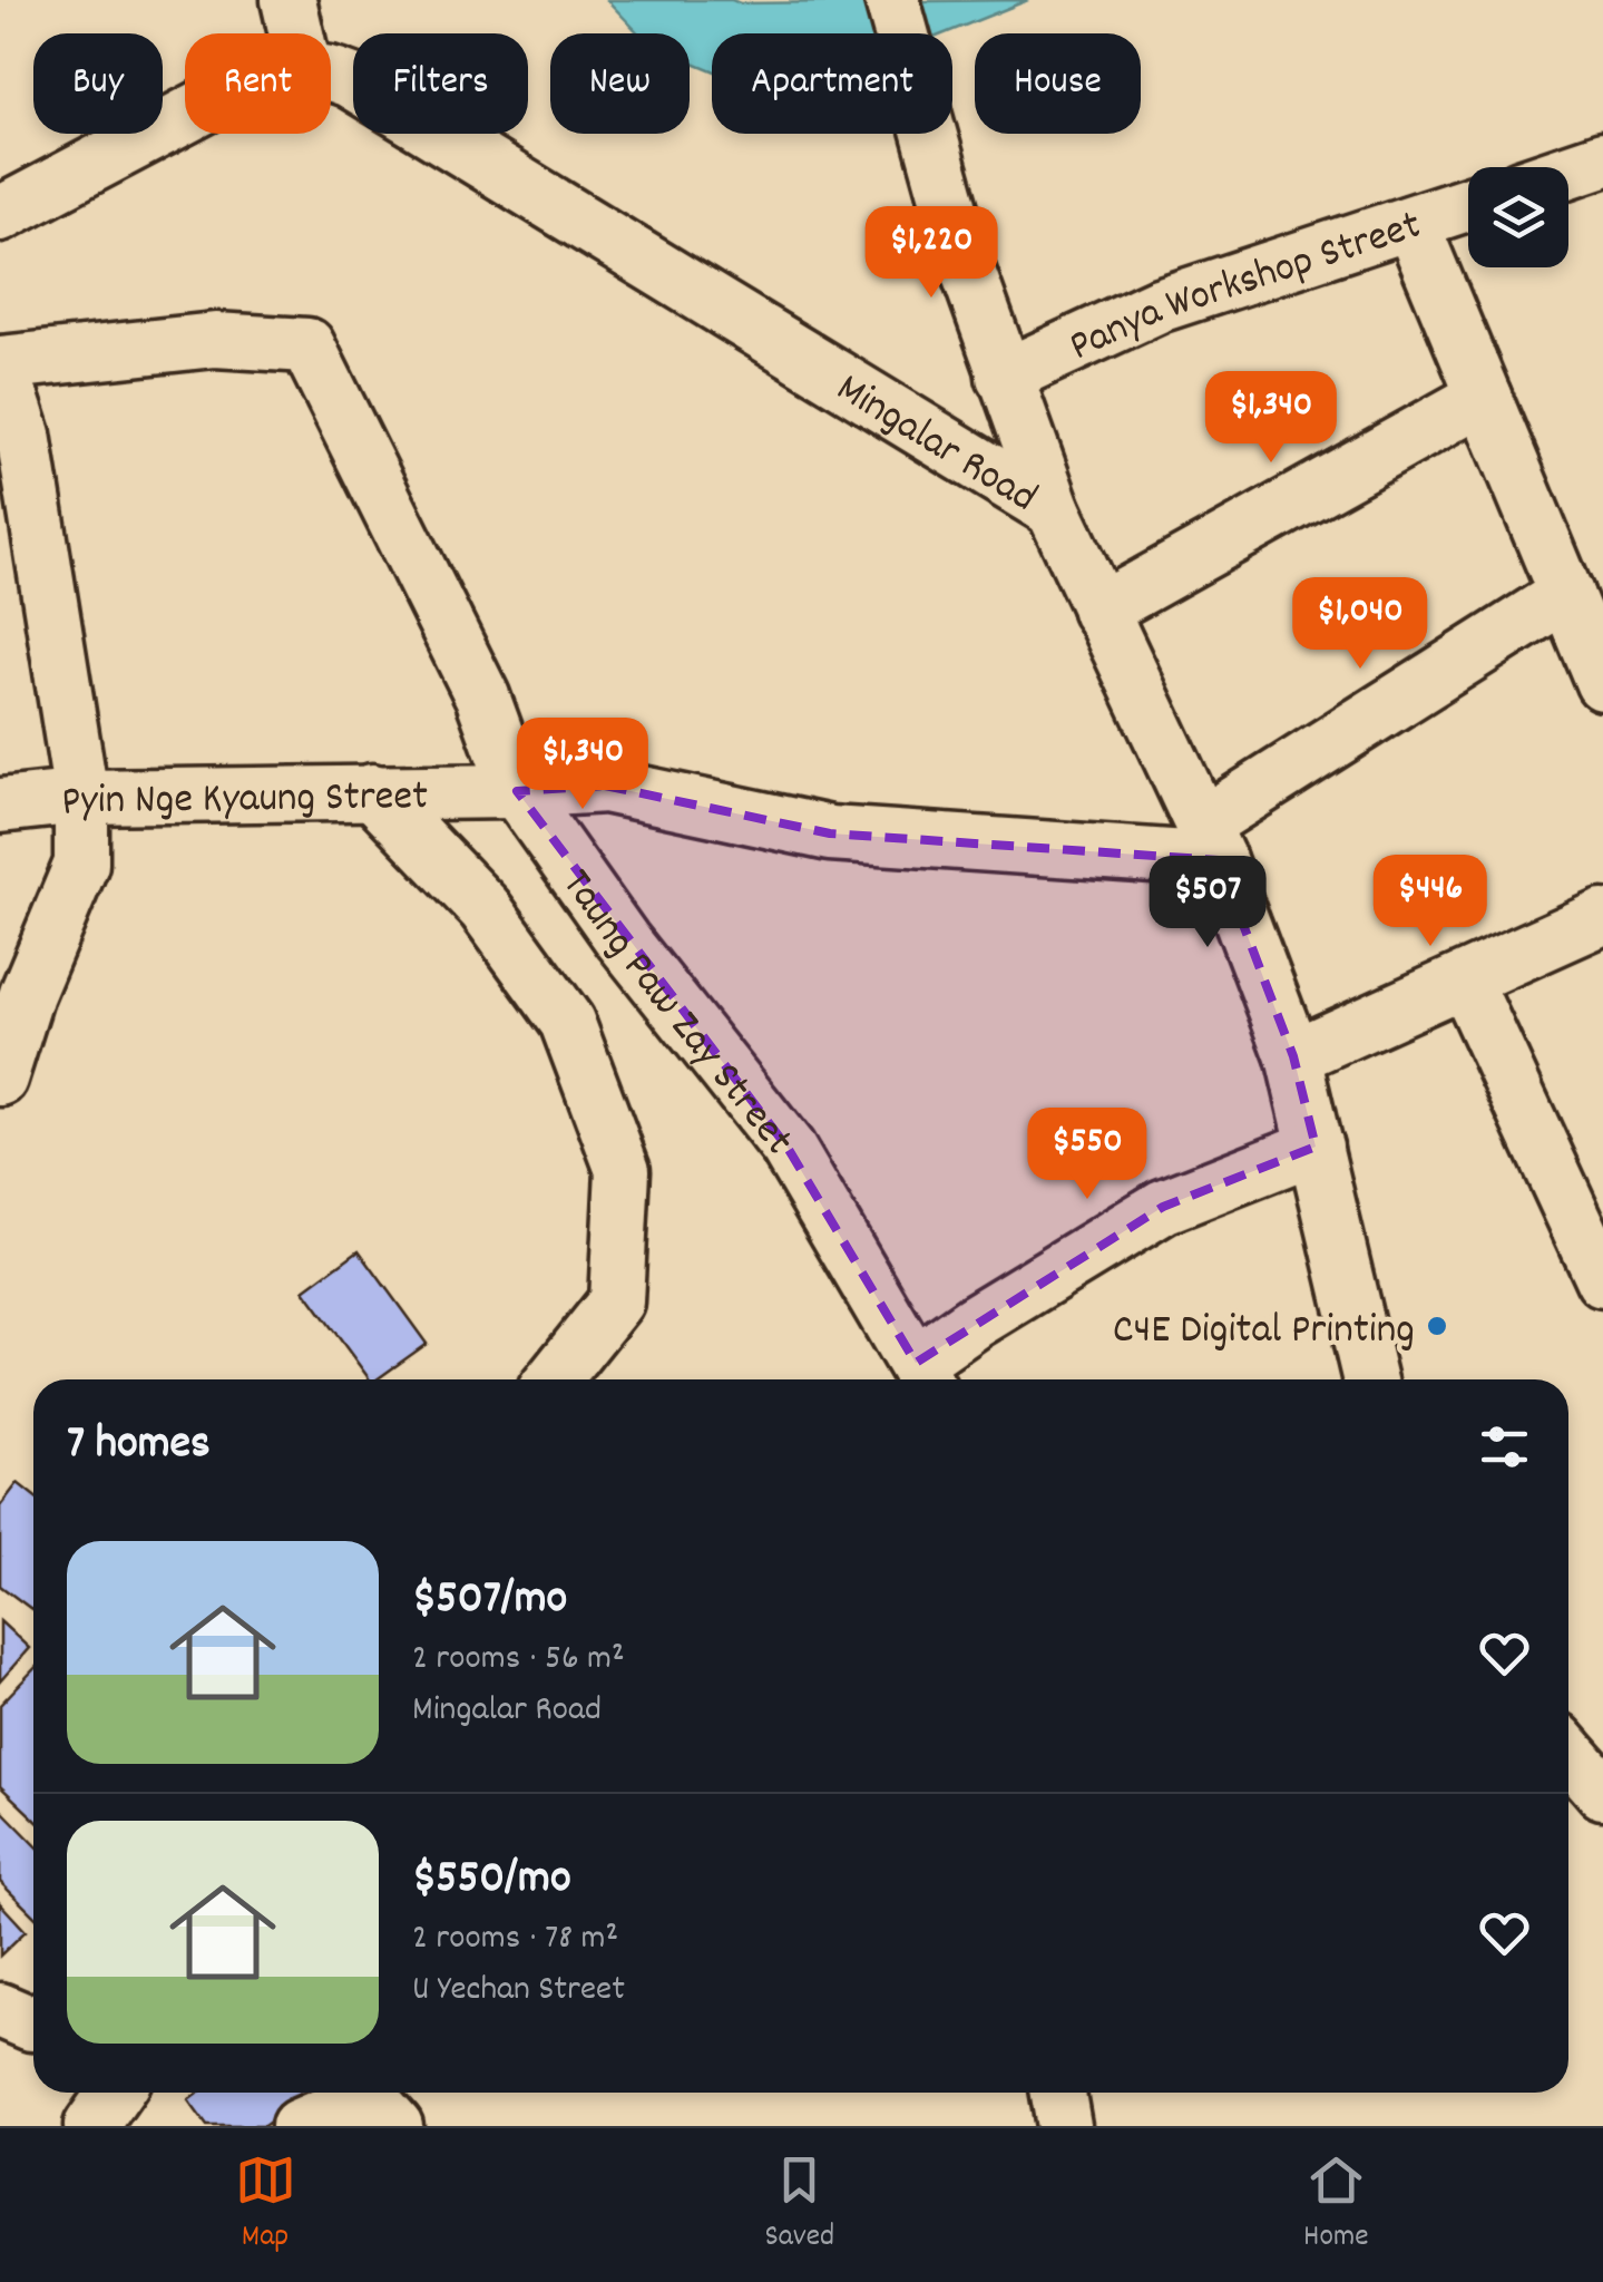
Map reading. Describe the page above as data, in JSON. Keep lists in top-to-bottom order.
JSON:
{
  "streets": {
    "street": [
      "Panya Workshop Street",
      "Mingalar Road",
      "Pyin Nge Kyaung Street",
      "Taung Paw Zay Street"
    ]
  },
  "crossings": [
    ["Mingalar Road", "Pyin Nge Kyaung Street"],
    ["Pyin Nge Kyaung Street", "Taung Paw Zay Street"]
  ],
  "places": ["C4E Digital Printing"],
  "page": {
    "chip": [
      "Buy",
      "Rent",
      "Filters",
      "New",
      "Apartment",
      "House"
    ],
    "price": [
      "$1,220",
      "$1,340",
      "$1,040",
      "$1,340",
      "$446",
      "$507",
      "$550"
    ],
    "heading": "7 homes",
    "list": [
      {
        "name": "$507/mo",
        "note": "2 rooms · 56 m² · Mingalar Road"
      },
      {
        "name": "$550/mo",
        "note": "2 rooms · 78 m² · U Yechan Street"
      }
    ],
    "tabs": ["Map", "Saved", "Home"]
  }
}
